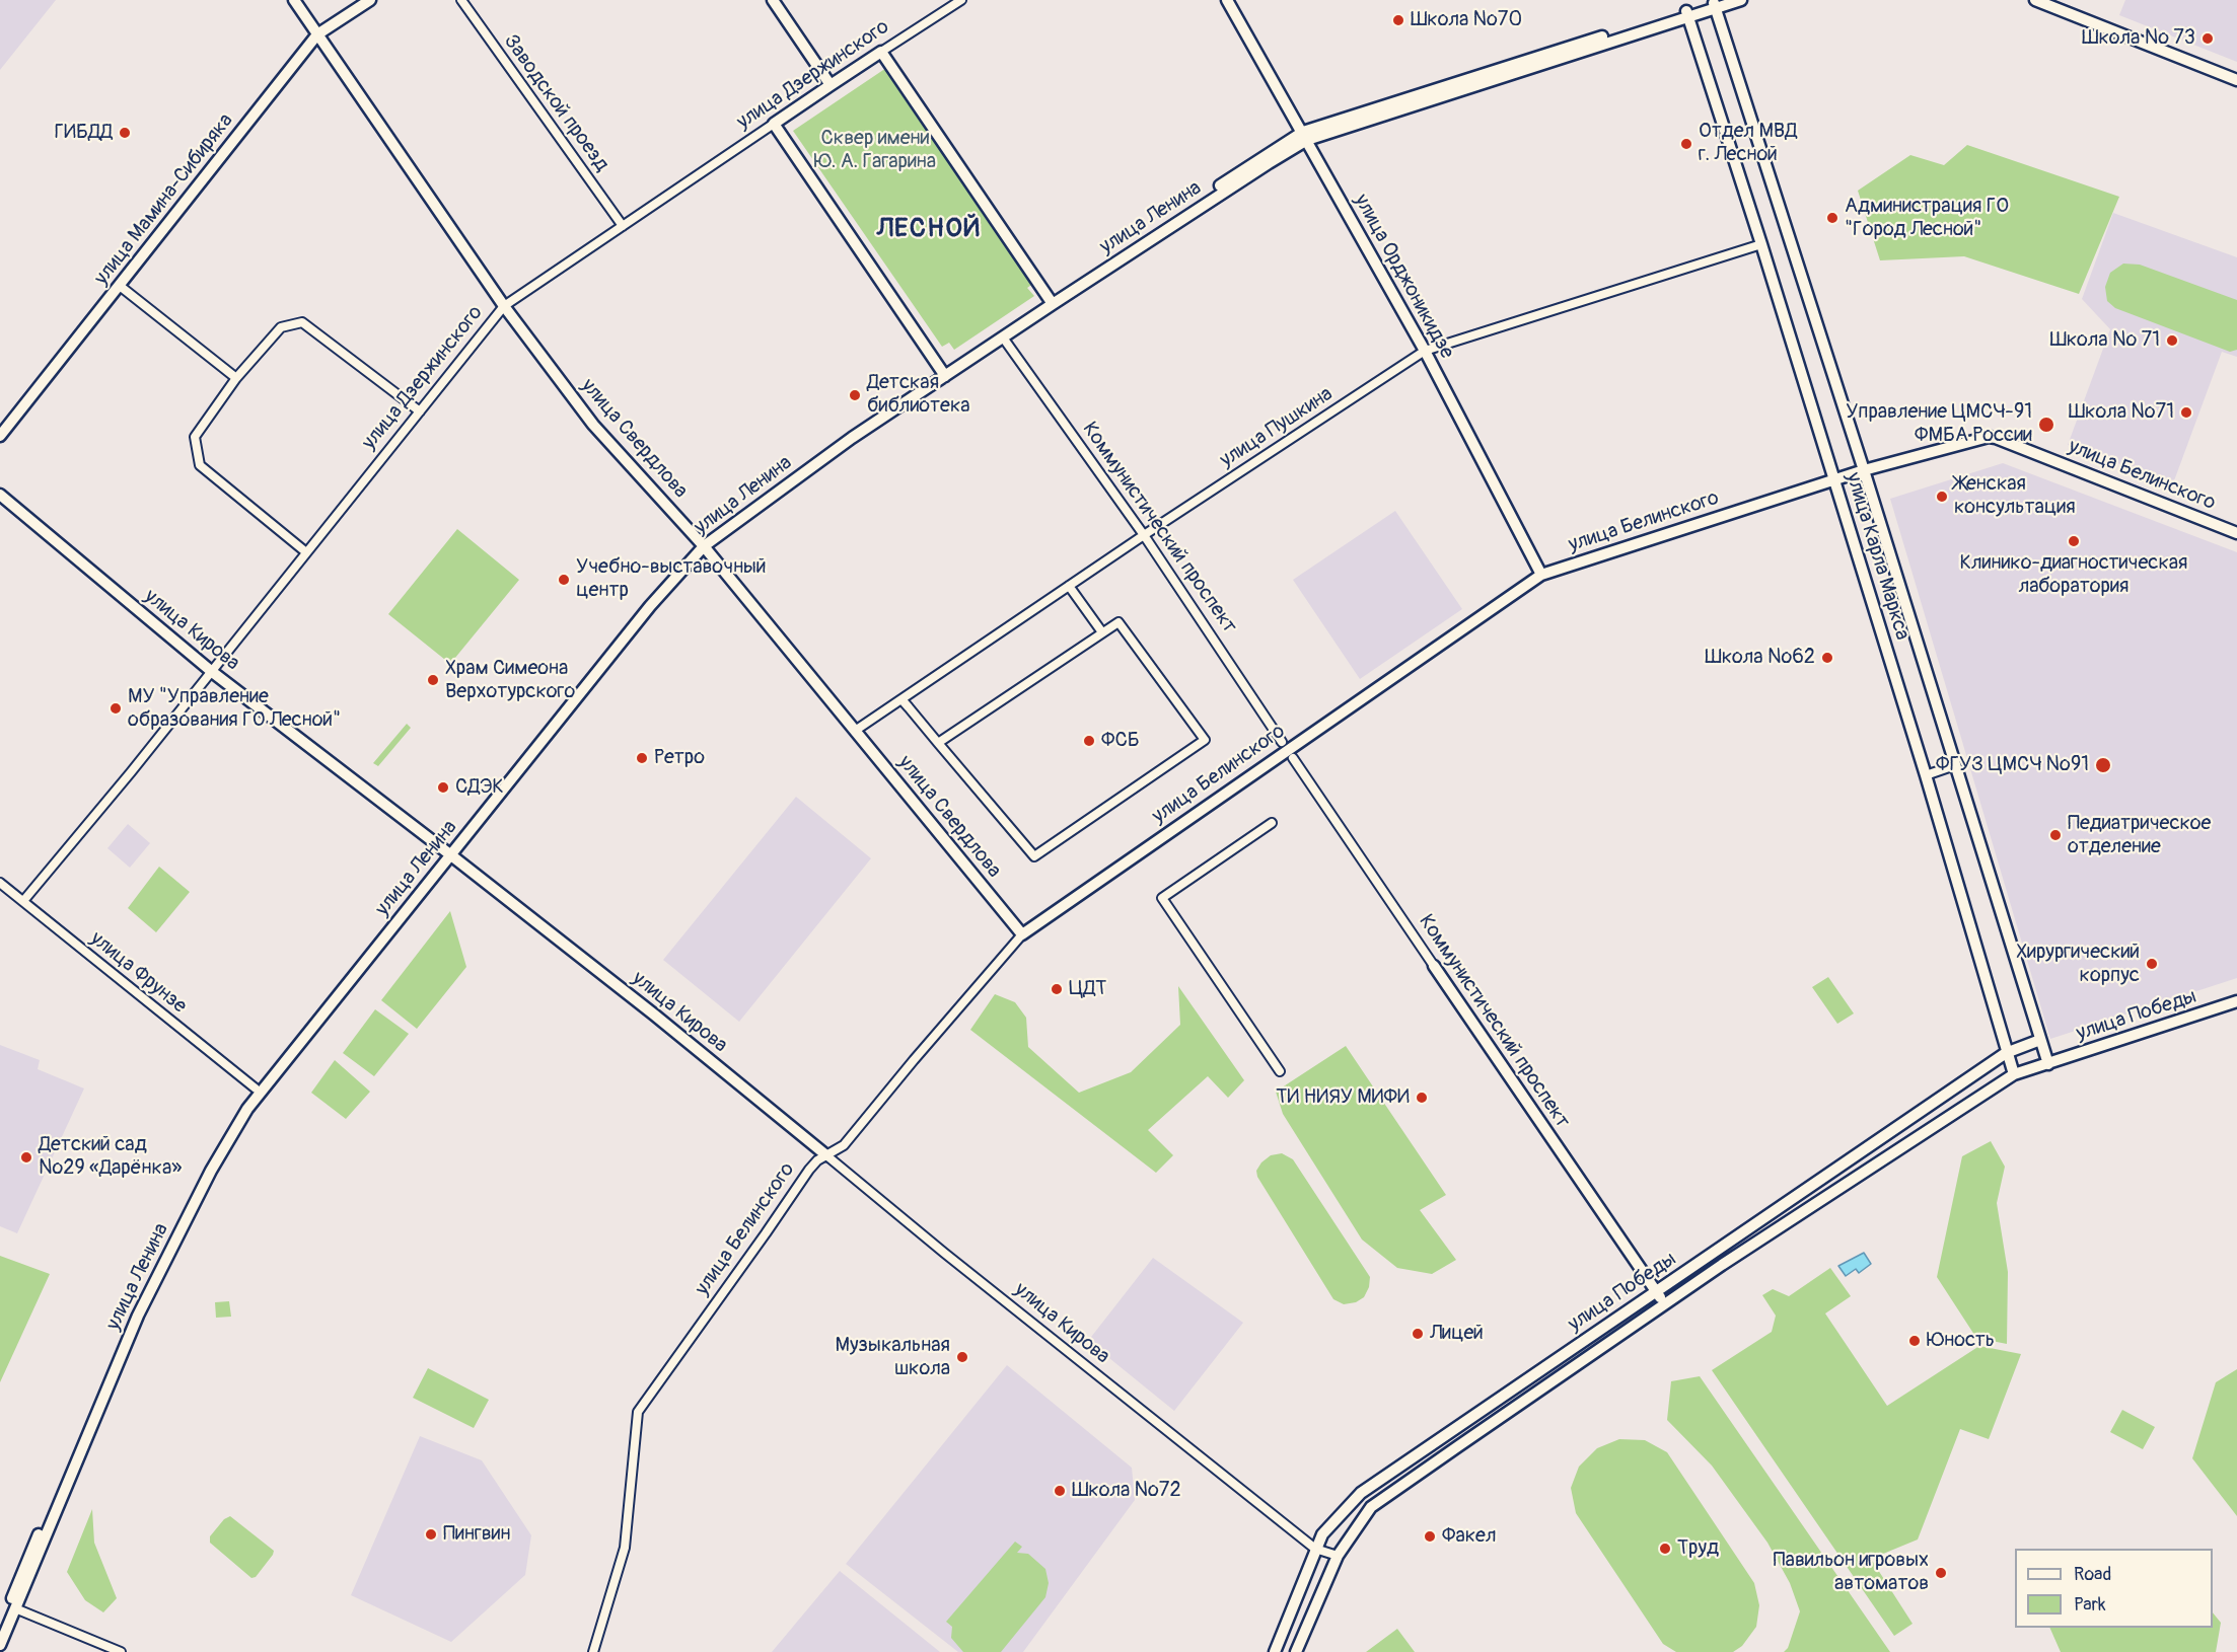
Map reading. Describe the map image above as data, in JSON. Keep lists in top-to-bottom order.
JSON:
{
  "streets": {
    "street": [
      "улица Дзержинского",
      "Заводской проезд",
      "улица Мамина-Сибиряка",
      "улица Ленина",
      "улица Орджоникидзе",
      "улица Пушкина",
      "улица Свердлова",
      "улица Белинского",
      "Коммунистический проспект",
      "улица Карла Маркса",
      "улица Кирова",
      "улица Фрунзе",
      "улица Победы"
    ]
  },
  "crossings": [
    ["улица Дзержинского", "Заводской проезд"],
    ["улица Дзержинского", "улица Свердлова"],
    ["улица Дзержинского", "улица Кирова"],
    ["улица Дзержинского", "улица Фрунзе"],
    ["улица Мамина-Сибиряка", "улица Свердлова"],
    ["улица Ленина", "улица Орджоникидзе"],
    ["улица Ленина", "улица Свердлова"],
    ["улица Ленина", "Коммунистический проспект"],
    ["улица Ленина", "улица Карла Маркса"],
    ["улица Ленина", "улица Кирова"],
    ["улица Ленина", "улица Фрунзе"],
    ["улица Орджоникидзе", "улица Пушкина"],
    ["улица Орджоникидзе", "улица Белинского"],
    ["улица Пушкина", "улица Свердлова"],
    ["улица Пушкина", "Коммунистический проспект"],
    ["улица Пушкина", "улица Карла Маркса"],
    ["улица Свердлова", "улица Белинского"],
    ["улица Белинского", "улица Карла Маркса"],
    ["улица Белинского", "улица Кирова"],
    ["Коммунистический проспект", "улица Победы"],
    ["улица Карла Маркса", "улица Победы"],
    ["улица Кирова", "улица Победы"]
  ],
  "districts": ["ЛЕСНОЙ"],
  "parks": ["Сквер имени Ю. А. Гагарина"],
  "places": [
    "Школа №70",
    "Школа № 73",
    "ГИБДД",
    "Отдел МВД г. Лесной",
    "Администрация ГО \"Город Лесной\"",
    "Школа № 71",
    "Детская библиотека",
    "Школа №71",
    "Управление ЦМСЧ-91 ФМБА России",
    "Женская консультация",
    "Клинико-диагностическая лаборатория",
    "Учебно-выставочный центр",
    "Школа №62",
    "Храм Симеона Верхотурского",
    "МУ \"Управление образования ГО Лесной\"",
    "ФСБ",
    "Ретро",
    "ФГУЗ ЦМСЧ №91",
    "СДЭК",
    "Педиатрическое отделение",
    "Хирургический корпус",
    "ЦДТ",
    "ТИ НИЯУ МИФИ",
    "Детский сад №29 «Дарёнка»",
    "Лицей",
    "Юность",
    "Музыкальная школа",
    "Школа №72",
    "Пингвин",
    "Факел",
    "Труд",
    "Павильон игровых автоматов"
  ],
  "legend": ["Road", "Park"]
}
